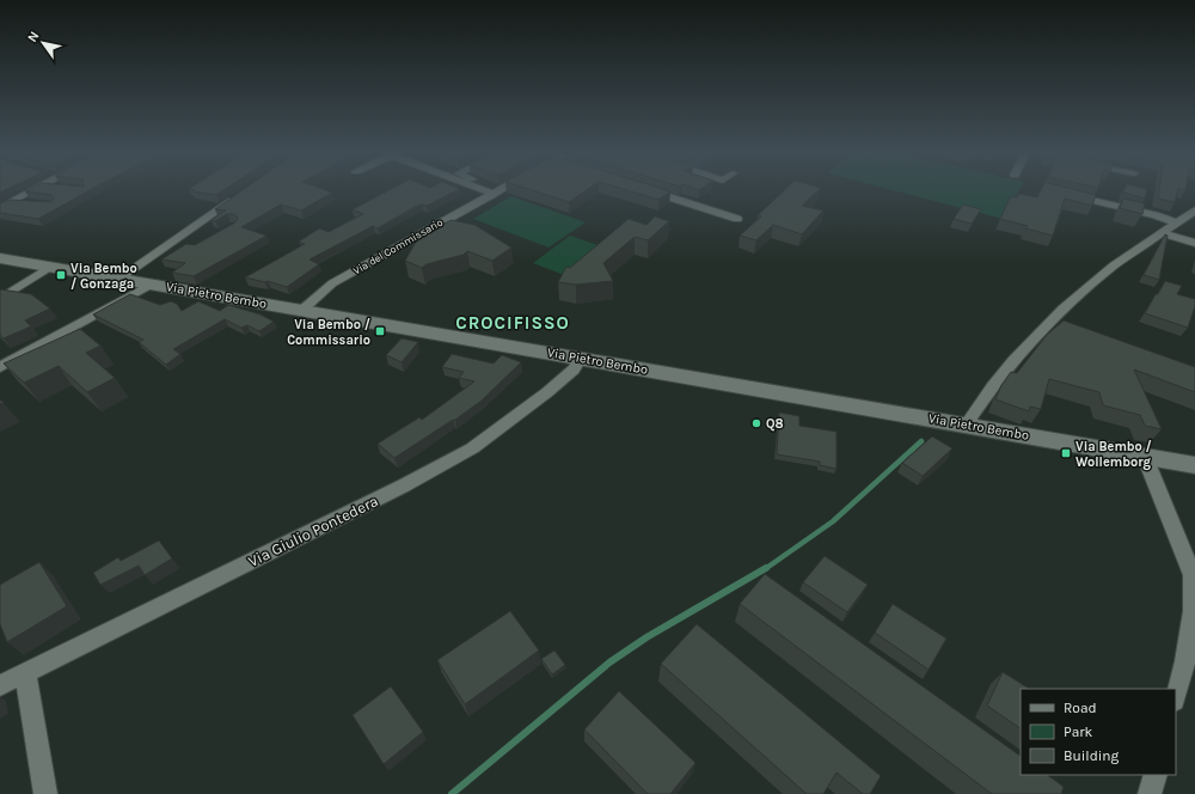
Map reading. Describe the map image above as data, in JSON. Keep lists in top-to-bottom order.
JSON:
{
  "streets": {
    "main road": ["Via Pietro Bembo"],
    "street": ["Via del Commissario", "Via Giulio Pontedera"]
  },
  "crossings": [
    ["Via del Commissario", "Via Pietro Bembo"],
    ["Via Pietro Bembo", "Via Giulio Pontedera"]
  ],
  "districts": ["CROCIFISSO"],
  "places": {
    "transit": ["Via Bembo / Gonzaga", "Via Bembo / Commissario", "Via Bembo / Wollemborg"],
    "other": ["Q8"]
  },
  "legend": ["Road", "Park", "Building"],
  "north": "top left"
}
